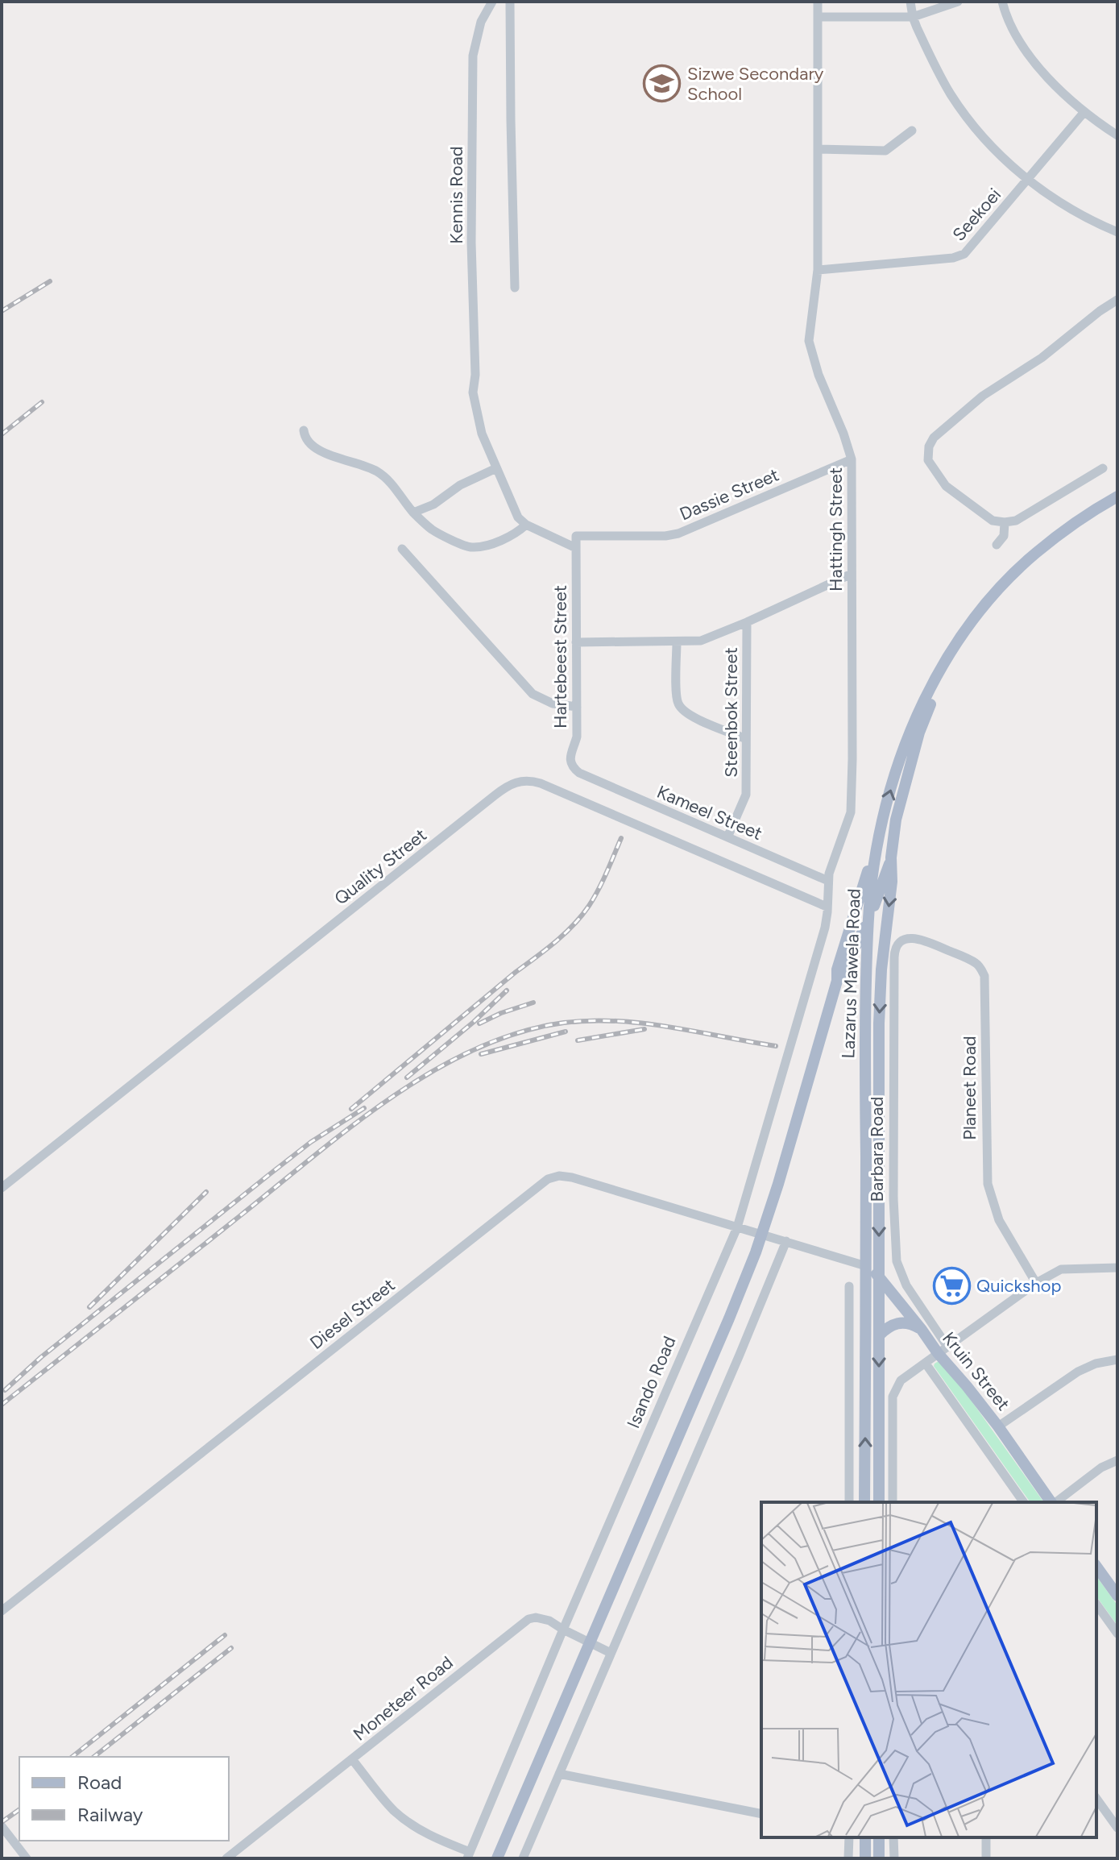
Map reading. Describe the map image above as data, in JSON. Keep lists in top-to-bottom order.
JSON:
{
  "streets": {
    "main road": ["Lazarus Mawela Road", "Kruin Street"],
    "street": [
      "Kennis Road",
      "Seekoei",
      "Dassie Street",
      "Hattingh Street",
      "Hartebeest Street",
      "Steenbok Street",
      "Kameel Street",
      "Quality Street",
      "Planeet Road",
      "Barbara Road",
      "Diesel Street",
      "Isando Road",
      "Moneteer Road"
    ]
  },
  "crossings": [
    ["Seekoei", "Hattingh Street"],
    ["Dassie Street", "Hattingh Street"],
    ["Dassie Street", "Hartebeest Street"],
    ["Hattingh Street", "Kameel Street"],
    ["Hattingh Street", "Quality Street"],
    ["Hattingh Street", "Isando Road"],
    ["Hartebeest Street", "Kameel Street"],
    ["Steenbok Street", "Kameel Street"],
    ["Quality Street", "Isando Road"],
    ["Lazarus Mawela Road", "Diesel Street"],
    ["Lazarus Mawela Road", "Kruin Street"],
    ["Planeet Road", "Barbara Road"],
    ["Barbara Road", "Kruin Street"],
    ["Diesel Street", "Kruin Street"],
    ["Diesel Street", "Isando Road"],
    ["Isando Road", "Moneteer Road"]
  ],
  "places": {
    "school or university": ["Sizwe Secondary School"],
    "supermarket": ["Quickshop"]
  },
  "legend": ["Road", "Railway"]
}
